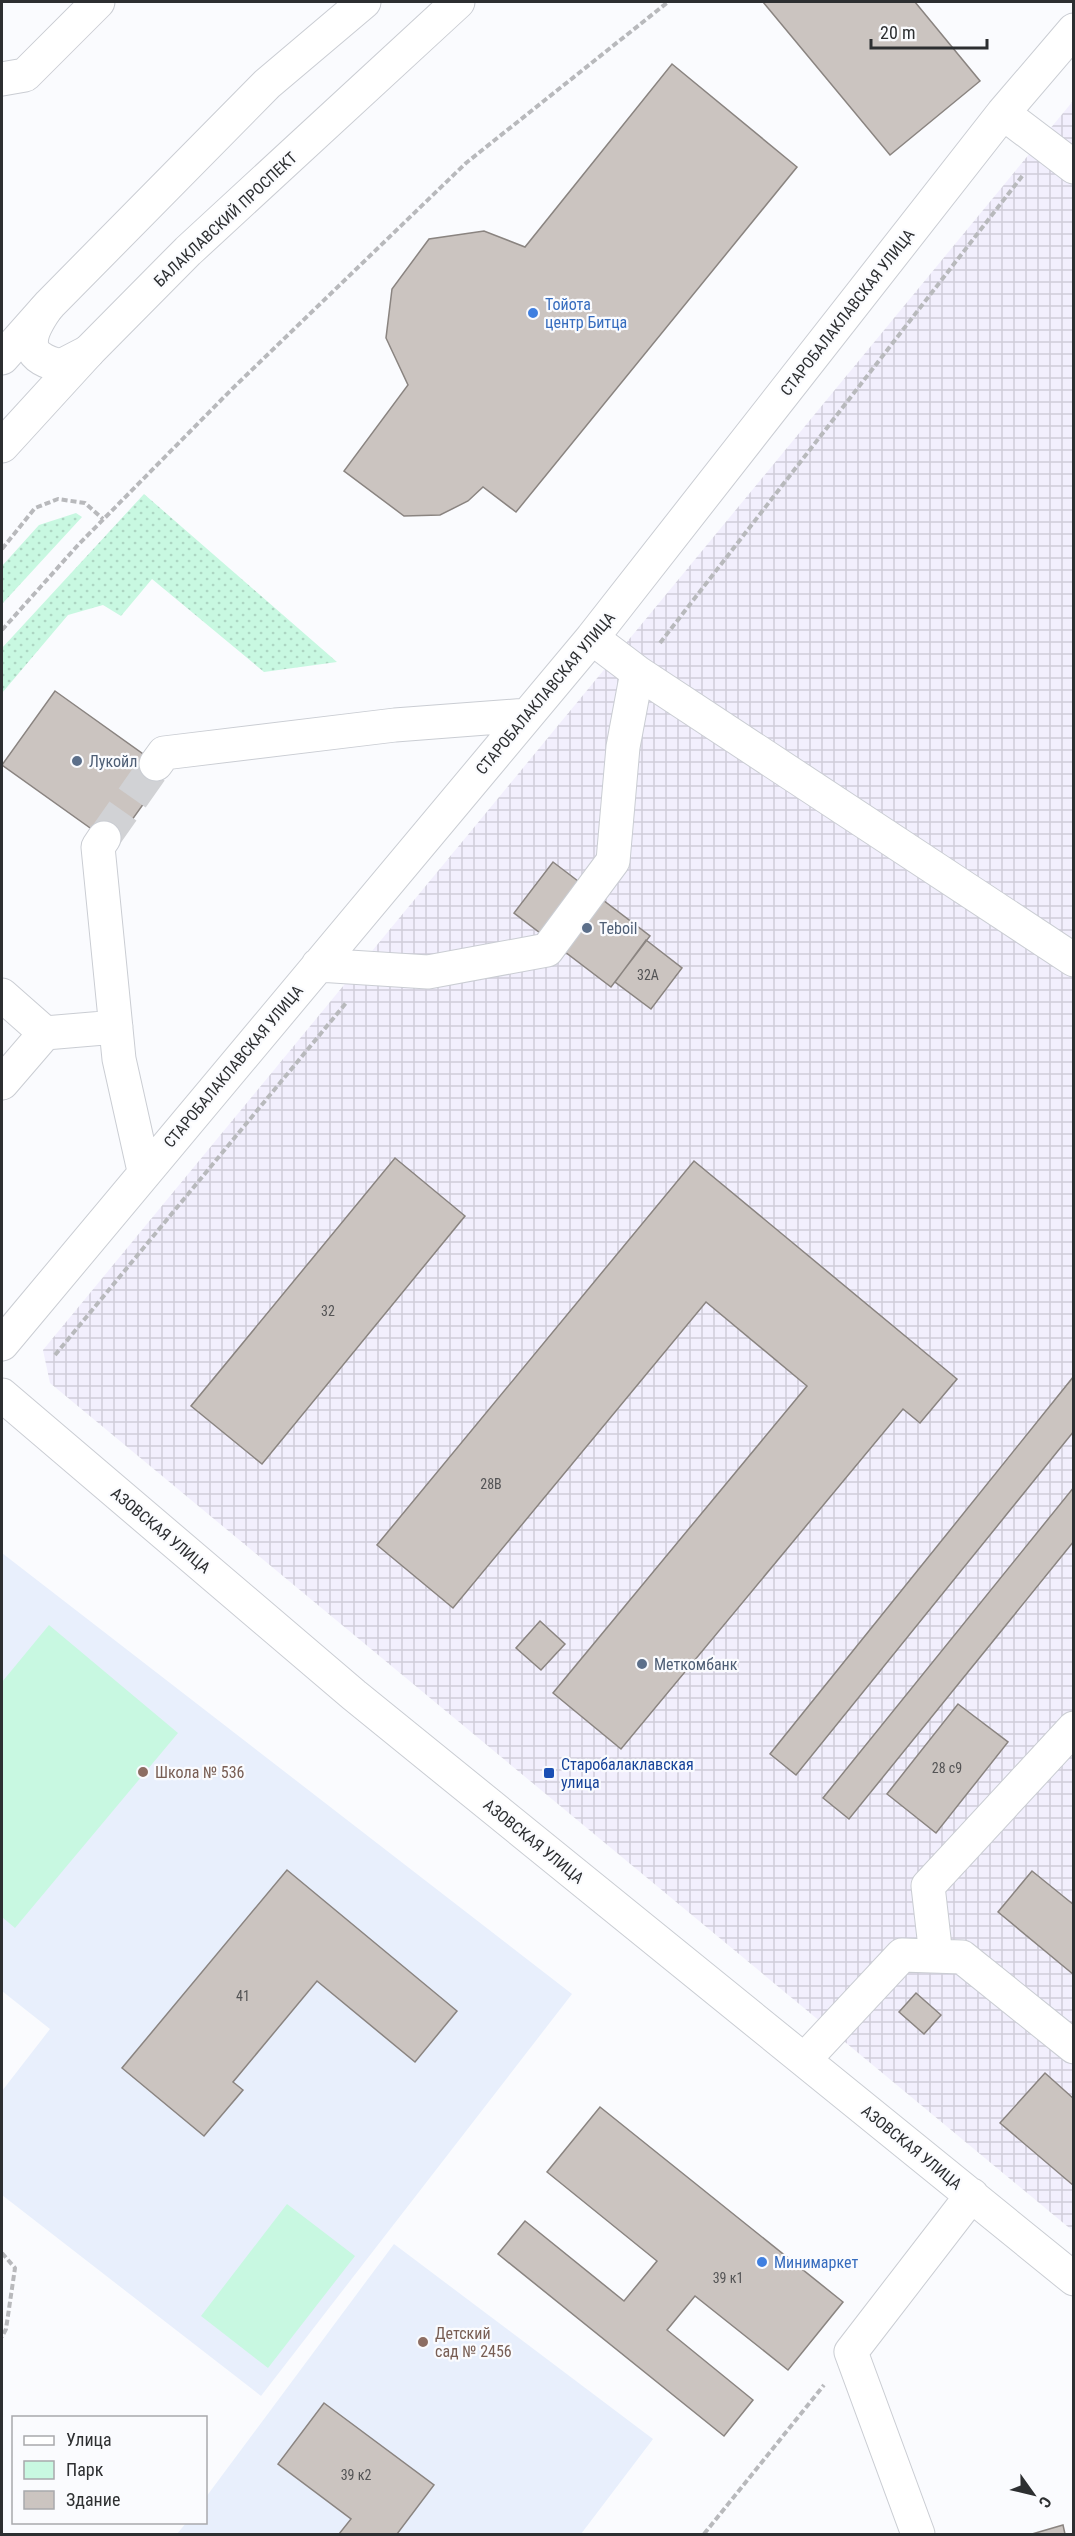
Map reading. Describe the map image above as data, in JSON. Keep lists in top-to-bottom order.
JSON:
{
  "streets": {
    "street": ["БАЛАКЛАВСКИЙ ПРОСПЕКТ", "СТАРОБАЛАКЛАВСКАЯ УЛИЦА", "АЗОВСКАЯ УЛИЦА"]
  },
  "places": {
    "other": [
      "Тойота центр Битца",
      "Лукойл",
      "Teboil",
      "Меткомбанк",
      "Школа № 536",
      "Минимаркет",
      "Детский сад № 2456"
    ],
    "transit": ["Старобалаклавская улица"]
  },
  "house_numbers": [
    "32А",
    "32",
    "28В",
    "28 с9",
    "41",
    "39 к1",
    "39 к2"
  ],
  "legend": ["Улица", "Парк", "Здание"],
  "scale_bar": "20 m",
  "north": "bottom right"
}
